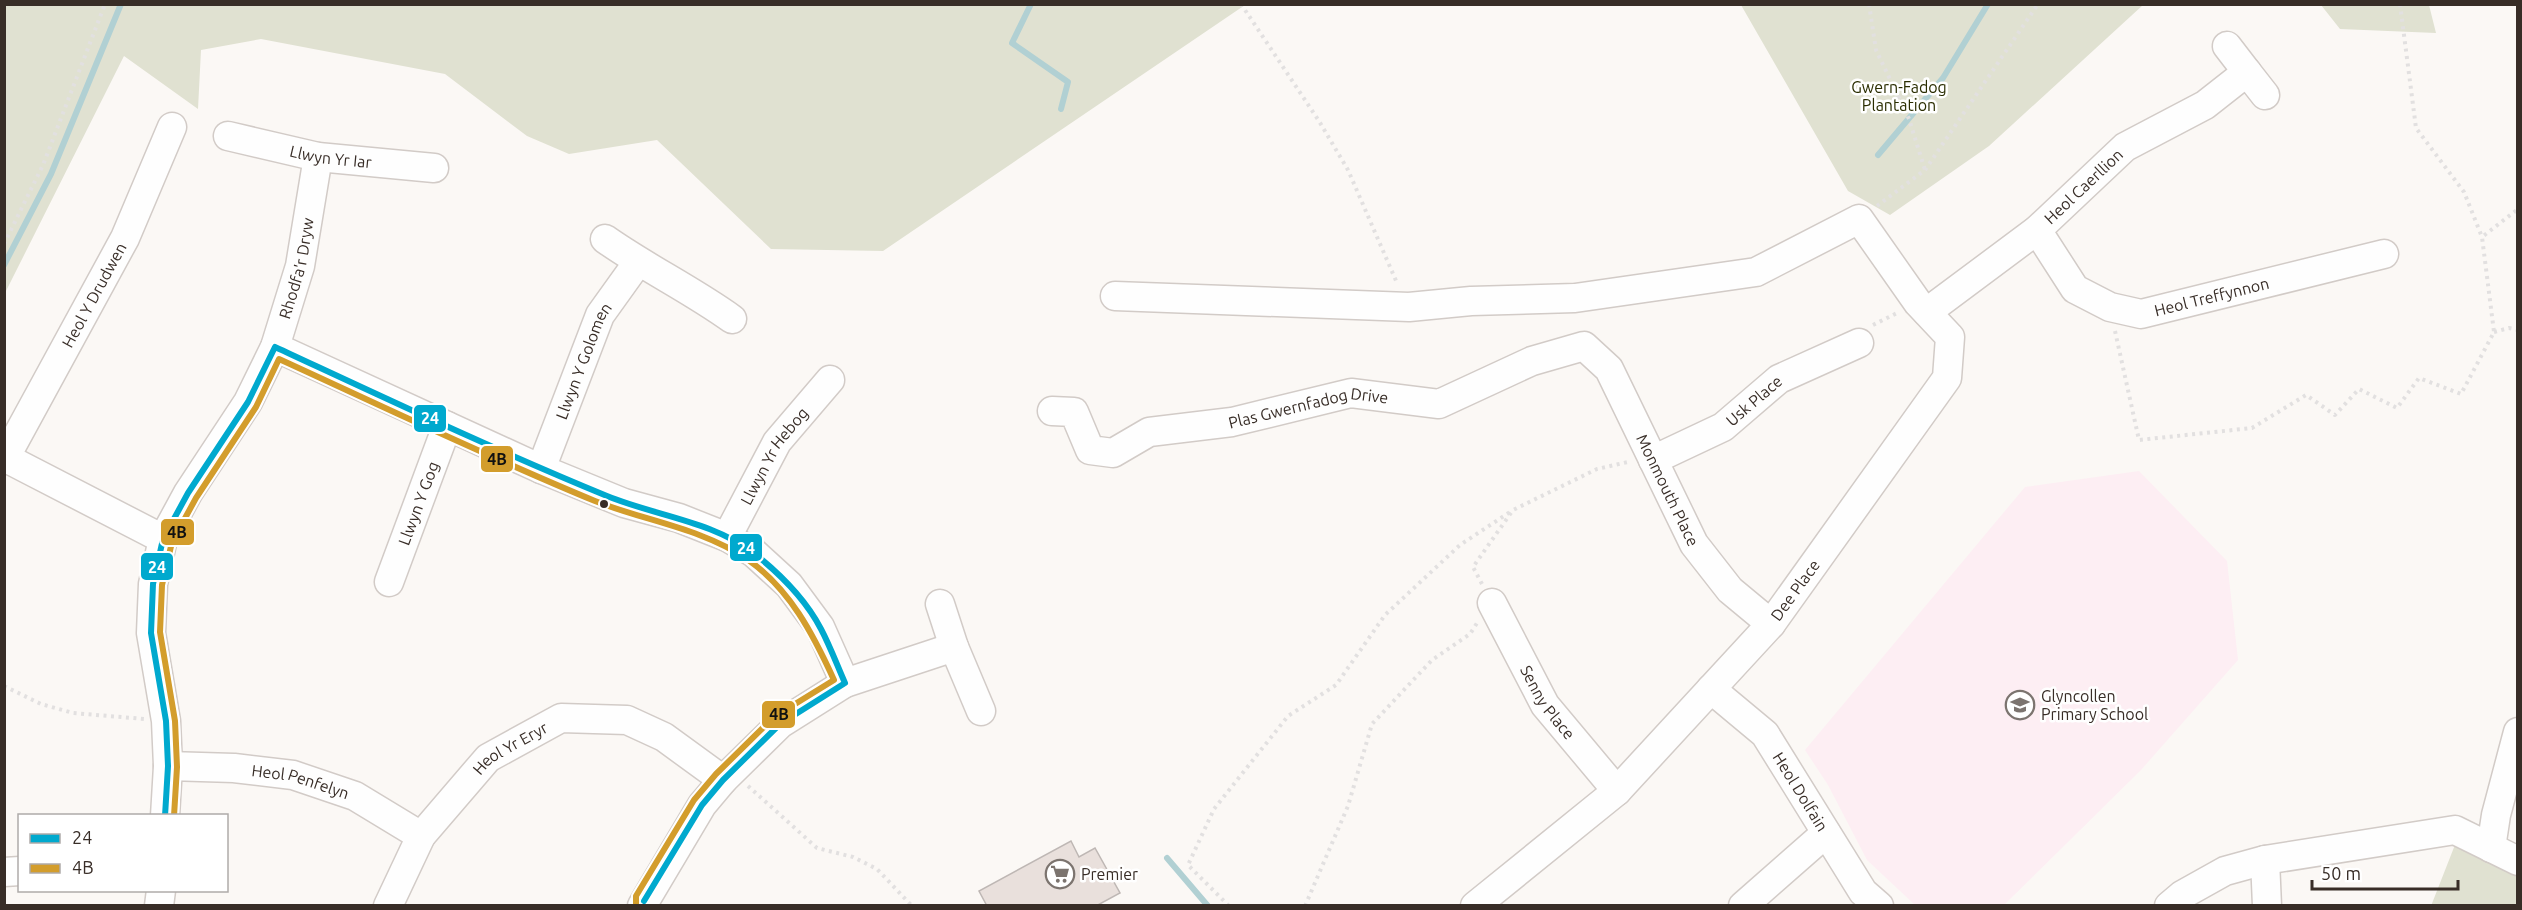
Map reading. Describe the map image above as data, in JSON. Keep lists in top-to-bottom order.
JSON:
{
  "streets": {
    "street": [
      "Llwyn Yr Iar",
      "Heol Caerllion",
      "Rhodfa'r Dryw",
      "Heol Y Drudwen",
      "Heol Treffynnon",
      "Llwyn Y Golomen",
      "Usk Place",
      "Plas Gwernfadog Drive",
      "Llwyn Yr Hebog",
      "Monmouth Place",
      "Llwyn Y Gog",
      "Dee Place",
      "Senny Place",
      "Heol Yr Eryr",
      "Heol Penfelyn",
      "Heol Dolfain"
    ]
  },
  "crossings": [
    ["Llwyn Yr Iar", "Rhodfa'r Dryw"],
    ["Heol Caerllion", "Heol Treffynnon"],
    ["Heol Caerllion", "Dee Place"],
    ["Rhodfa'r Dryw", "Heol Y Drudwen"],
    ["Rhodfa'r Dryw", "Heol Penfelyn"],
    ["Usk Place", "Monmouth Place"],
    ["Plas Gwernfadog Drive", "Monmouth Place"],
    ["Monmouth Place", "Dee Place"],
    ["Dee Place", "Senny Place"],
    ["Dee Place", "Heol Dolfain"],
    ["Heol Yr Eryr", "Heol Penfelyn"]
  ],
  "parks": ["Gwern-Fadog Plantation"],
  "places": {
    "school or university": ["Glyncollen Primary School"],
    "supermarket": ["Premier"]
  },
  "lines": ["transit line 24", "transit line 4B"],
  "legend": ["24", "4B"],
  "scale_bar": "50 m"
}
